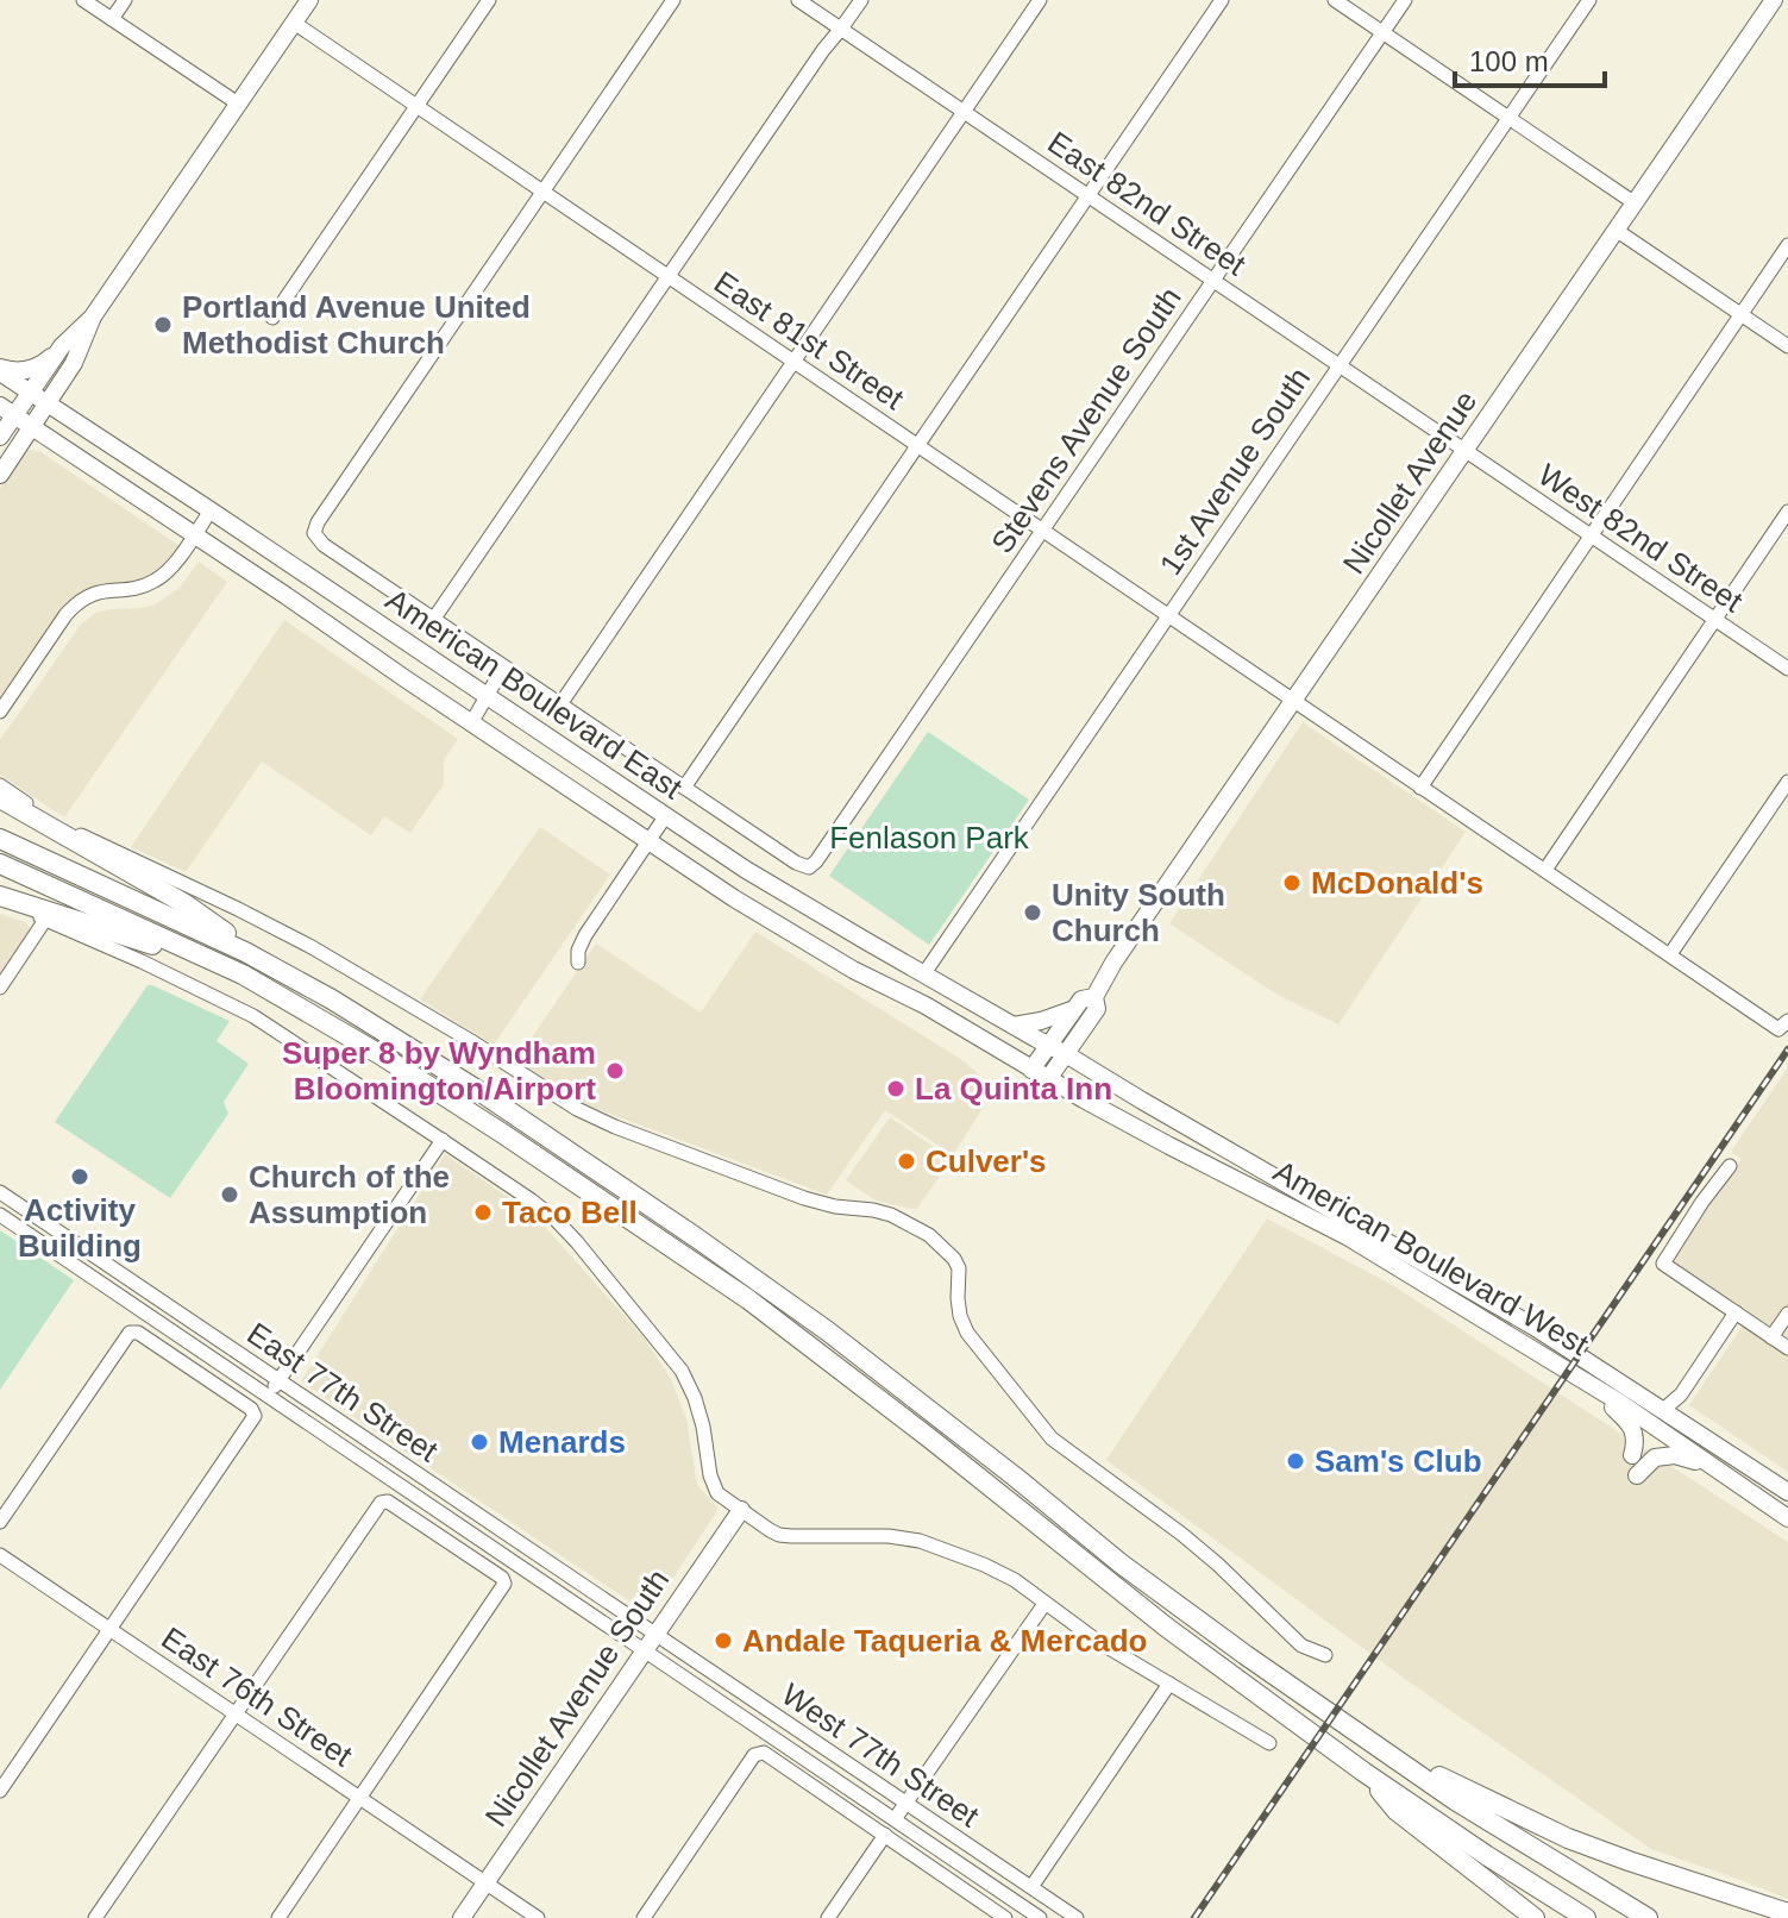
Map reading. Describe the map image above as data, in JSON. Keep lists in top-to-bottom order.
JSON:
{
  "streets": {
    "main road": [
      "Nicollet Avenue",
      "American Boulevard East",
      "American Boulevard West",
      "Nicollet Avenue South"
    ],
    "street": [
      "East 82nd Street",
      "East 81st Street",
      "Stevens Avenue South",
      "1st Avenue South",
      "West 82nd Street",
      "East 77th Street",
      "East 76th Street",
      "West 77th Street"
    ]
  },
  "crossings": [
    ["East 82nd Street", "Stevens Avenue South"],
    ["East 82nd Street", "1st Avenue South"],
    ["East 82nd Street", "Nicollet Avenue"],
    ["East 82nd Street", "West 82nd Street"],
    ["East 81st Street", "Stevens Avenue South"],
    ["East 81st Street", "1st Avenue South"],
    ["East 81st Street", "Nicollet Avenue"],
    ["1st Avenue South", "American Boulevard East"],
    ["Nicollet Avenue", "West 82nd Street"],
    ["Nicollet Avenue", "American Boulevard East"],
    ["Nicollet Avenue", "American Boulevard West"],
    ["American Boulevard East", "American Boulevard West"],
    ["East 77th Street", "Nicollet Avenue South"],
    ["East 77th Street", "West 77th Street"],
    ["East 76th Street", "Nicollet Avenue South"],
    ["Nicollet Avenue South", "West 77th Street"]
  ],
  "parks": ["Fenlason Park"],
  "places": [
    "Portland Avenue United Methodist Church",
    "McDonald's",
    "Unity South Church",
    "Super 8 by Wyndham Bloomington/Airport",
    "La Quinta Inn",
    "Culver's",
    "Activity Building",
    "Church of the Assumption",
    "Taco Bell",
    "Menards",
    "Sam's Club",
    "Andale Taqueria & Mercado"
  ],
  "scale_bar": "100 m"
}
